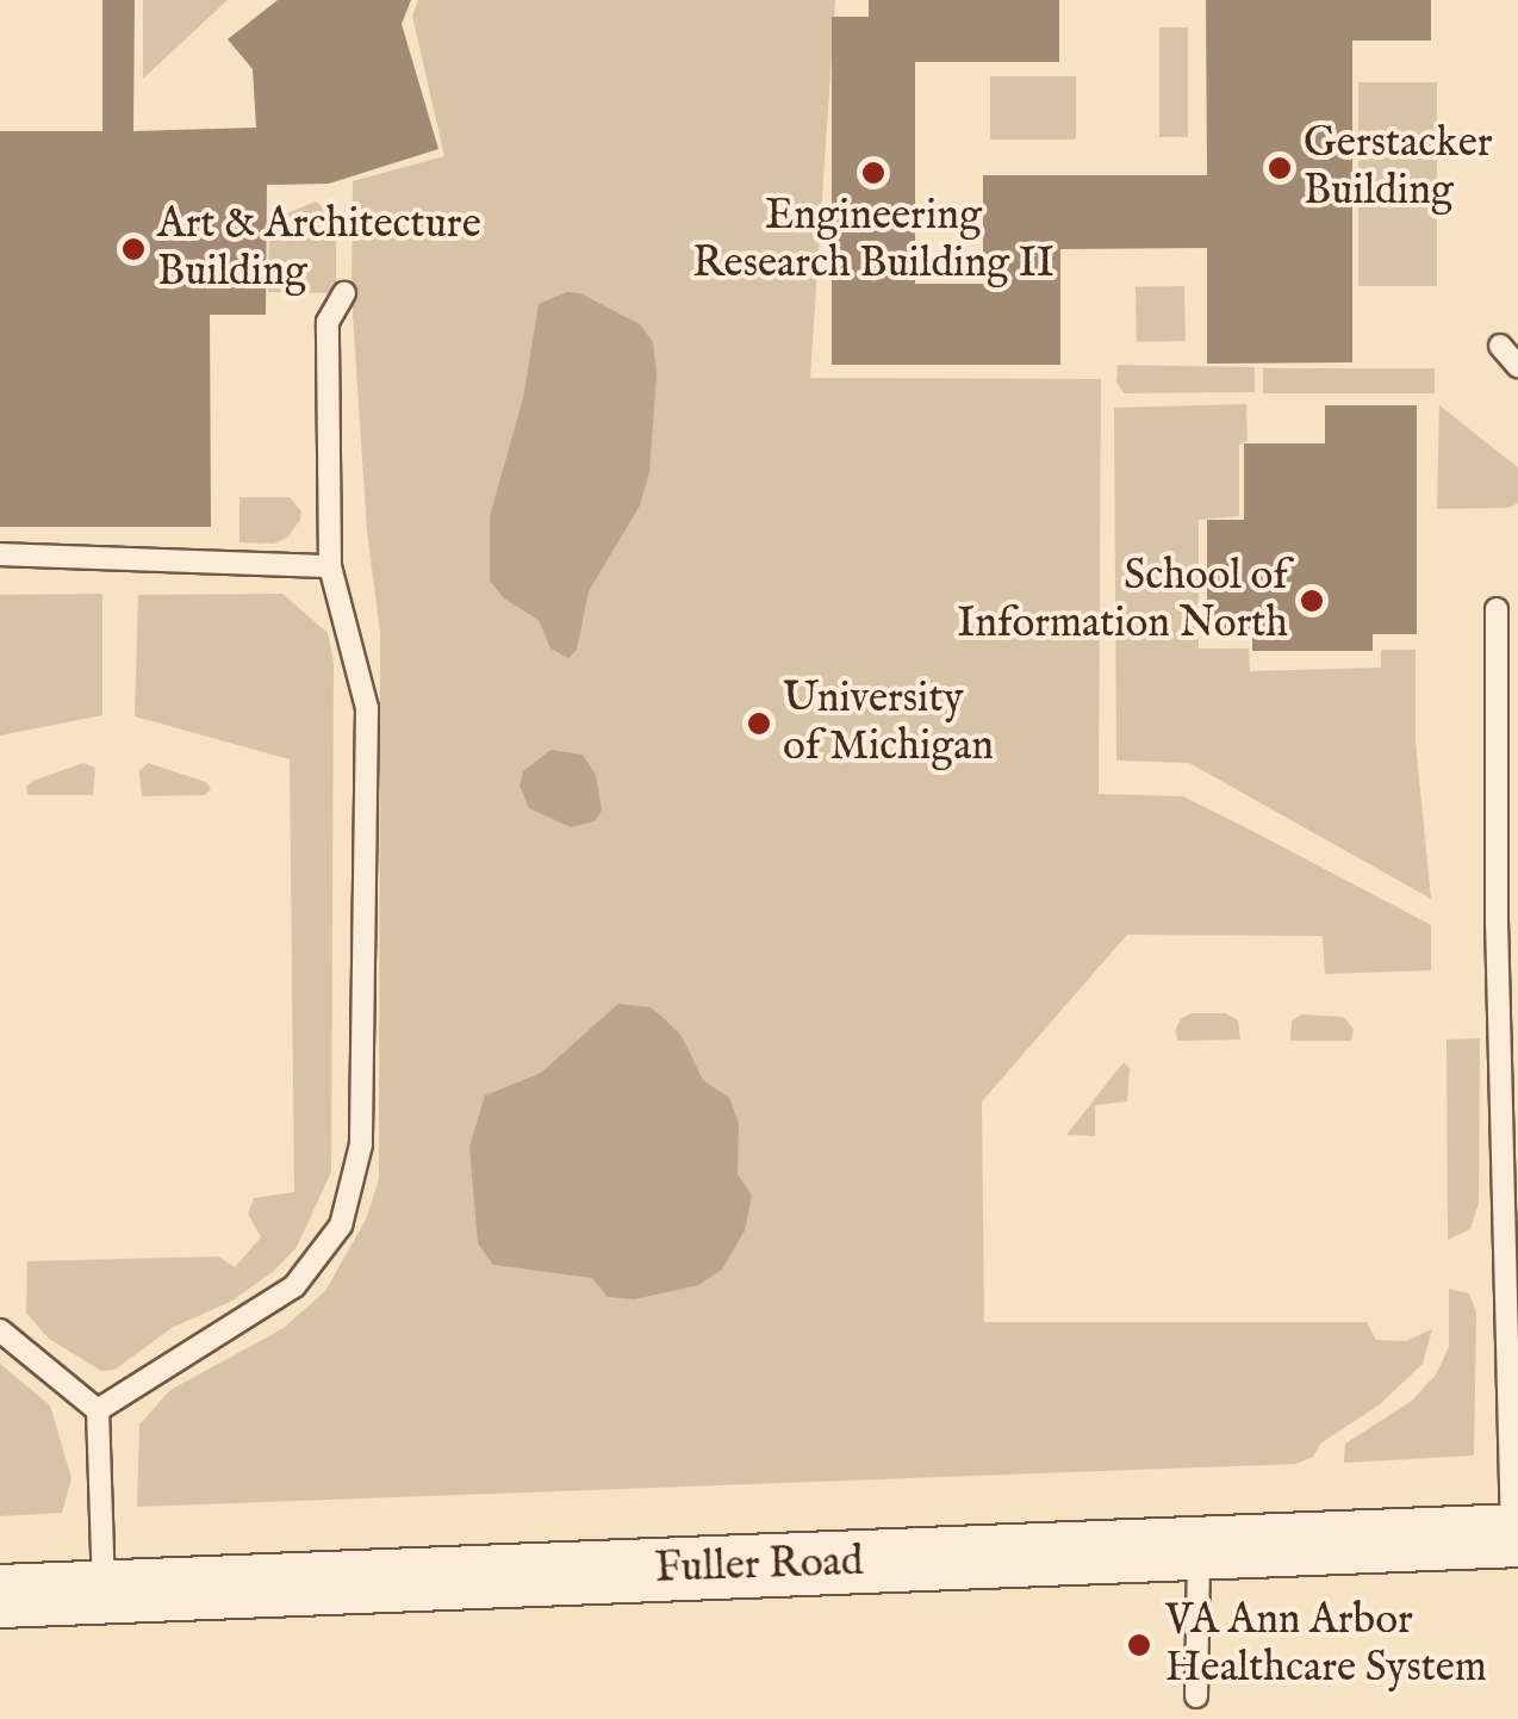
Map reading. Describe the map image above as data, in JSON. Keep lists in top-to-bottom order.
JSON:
{
  "streets": {
    "main road": ["Fuller Road"]
  },
  "places": [
    "Gerstacker Building",
    "Engineering Research Building II",
    "Art & Architecture Building",
    "School of Information North",
    "University of Michigan",
    "VA Ann Arbor Healthcare System"
  ]
}
